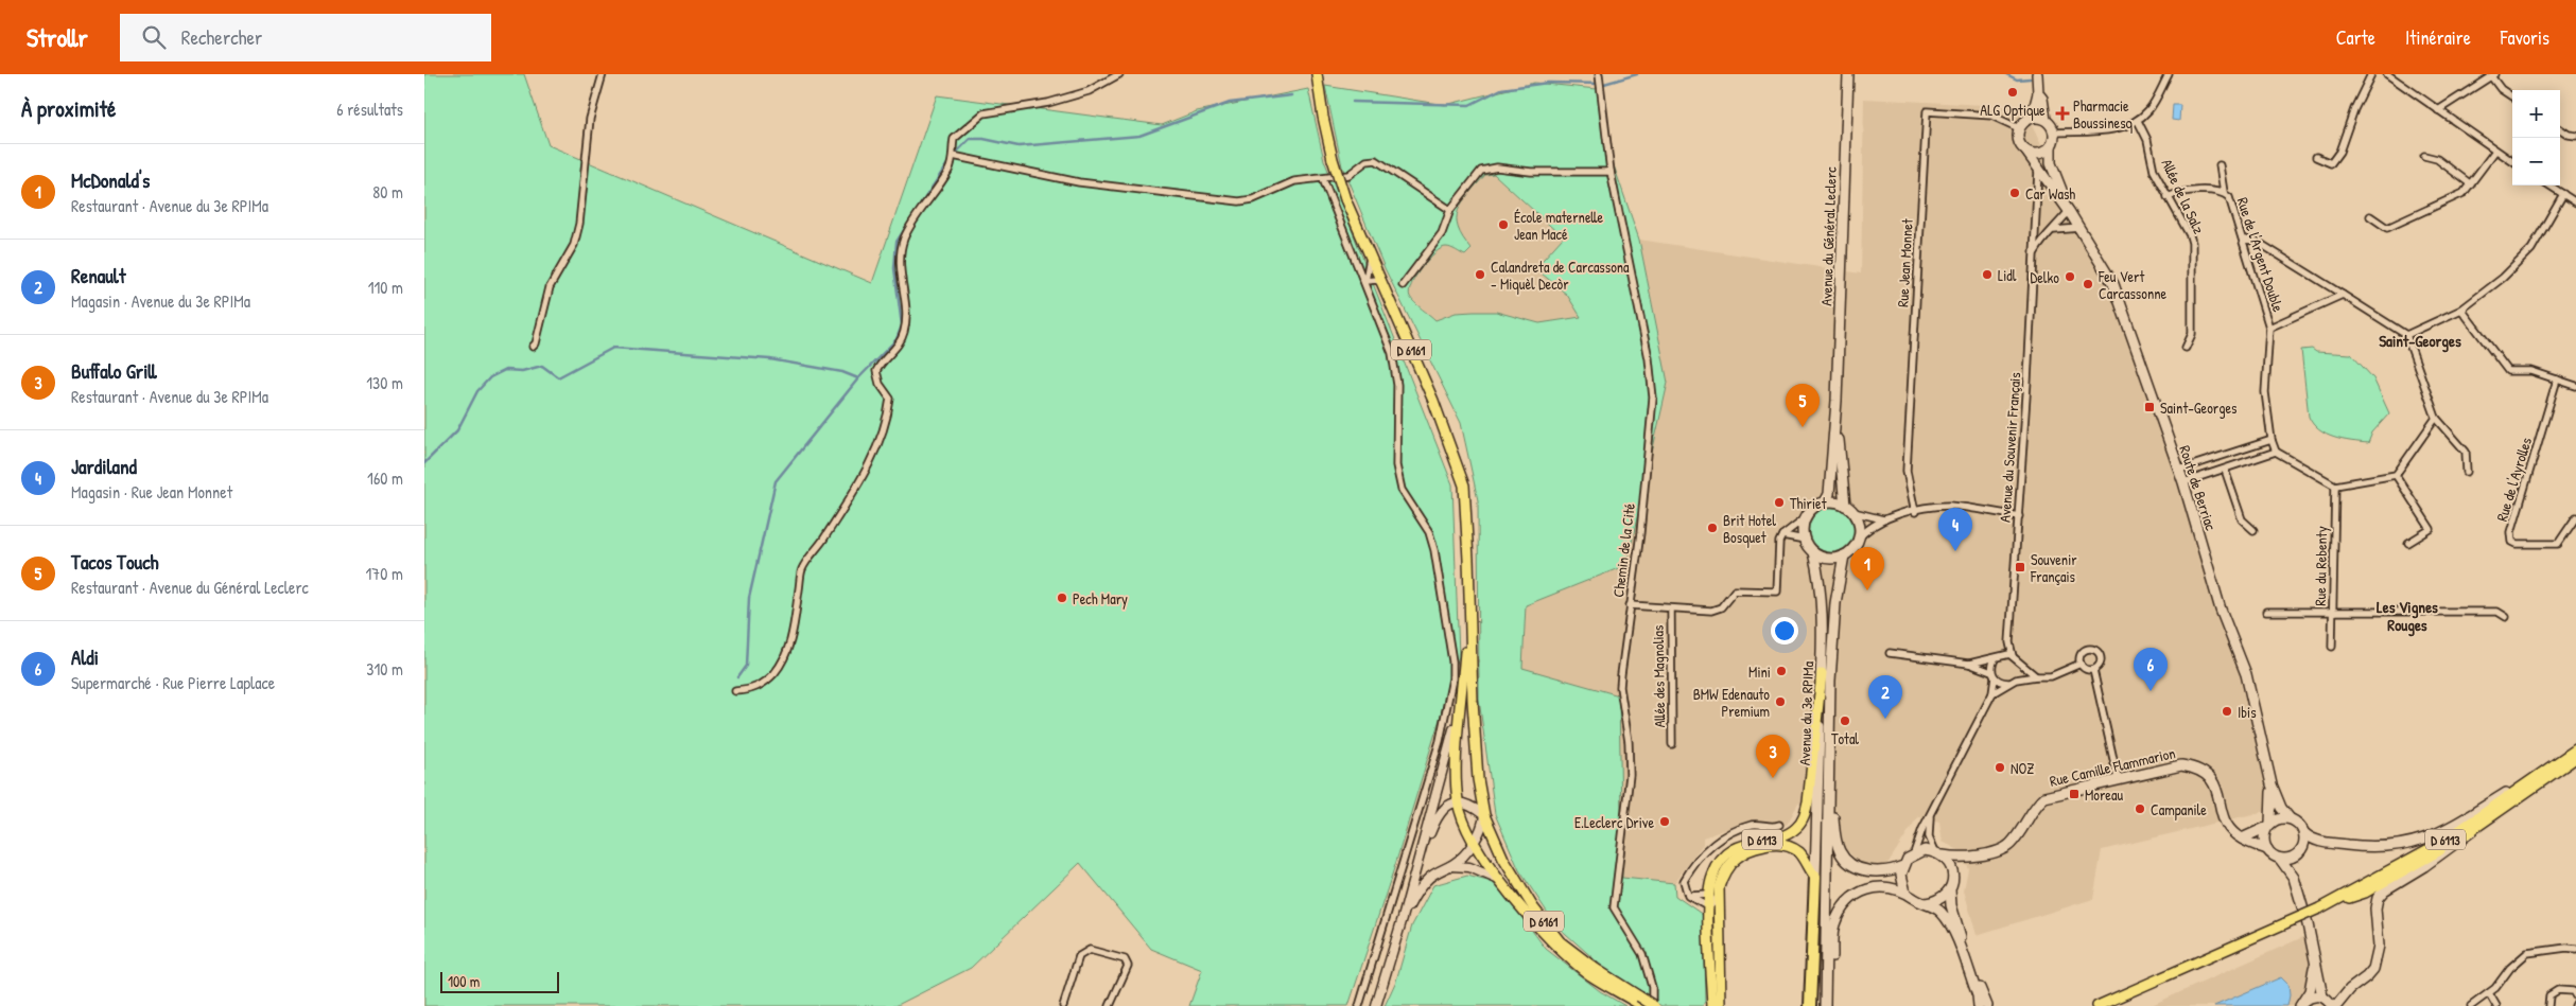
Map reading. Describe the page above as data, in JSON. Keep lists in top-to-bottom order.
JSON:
{
  "streets": {
    "highway": ["D 6113"],
    "main road": [
      "Avenue du Général Leclerc",
      "D 6161",
      "Route de Berriac",
      "Avenue du 3e RPIMa",
      "Rue Camille Flammarion"
    ],
    "street": [
      "Allée de la Salz",
      "Rue de l'Argent Double",
      "Rue Jean Monnet",
      "Avenue du Souvenir Français",
      "Rue de l'Ayrolles",
      "Chemin de la Cité",
      "Rue du Rebenty",
      "Allée des Magnolias"
    ]
  },
  "crossings": [
    ["Allée de la Salz", "Rue de l'Argent Double"],
    ["Avenue du Général Leclerc", "Avenue du 3e RPIMa"],
    ["Rue de l'Argent Double", "Rue du Rebenty"],
    ["Rue Jean Monnet", "Route de Berriac"],
    ["D 6161", "Chemin de la Cité"],
    ["Avenue du Souvenir Français", "Route de Berriac"],
    ["Route de Berriac", "Rue Camille Flammarion"],
    ["Avenue du 3e RPIMa", "D 6113"]
  ],
  "districts": ["Saint-Georges", "Les Vignes Rouges"],
  "places": {
    "other": [
      "ALG Optique",
      "Car Wash",
      "École maternelle Jean Macé",
      "Calandreta de Carcassona - Miquèl Decòr",
      "Lidl",
      "Delko",
      "Feu Vert Carcassonne",
      "Thiriet",
      "Brit Hotel Bosquet",
      "Pech Mary",
      "Mini",
      "BMW Edenauto Premium",
      "Ibis",
      "Total",
      "NOZ",
      "Campanile",
      "E.Leclerc Drive"
    ],
    "health": ["Pharmacie Boussinesq"],
    "transit": ["Saint-Georges", "Souvenir Français", "Moreau"]
  },
  "scale_bar": "100 m",
  "page": {
    "header": "Strollr",
    "search": "Rechercher",
    "nav": ["Carte", "Itinéraire", "Favoris"],
    "heading": ["À proximité", "6 résultats"],
    "map_buttons": ["+", "−"],
    "list": [
      {
        "mark": "1",
        "name": "McDonald's",
        "note": "Restaurant · Avenue du 3e RPIMa",
        "value": "80 m"
      },
      {
        "mark": "2",
        "name": "Renault",
        "note": "Magasin · Avenue du 3e RPIMa",
        "value": "110 m"
      },
      {
        "mark": "3",
        "name": "Buffalo Grill",
        "note": "Restaurant · Avenue du 3e RPIMa",
        "value": "130 m"
      },
      {
        "mark": "4",
        "name": "Jardiland",
        "note": "Magasin · Rue Jean Monnet",
        "value": "160 m"
      },
      {
        "mark": "5",
        "name": "Tacos Touch",
        "note": "Restaurant · Avenue du Général Leclerc",
        "value": "170 m"
      },
      {
        "mark": "6",
        "name": "Aldi",
        "note": "Supermarché · Rue Pierre Laplace",
        "value": "310 m"
      }
    ],
    "pins": [
      "5",
      "4",
      "1",
      "6",
      "2",
      "3"
    ],
    "scale": "100 m"
  }
}
